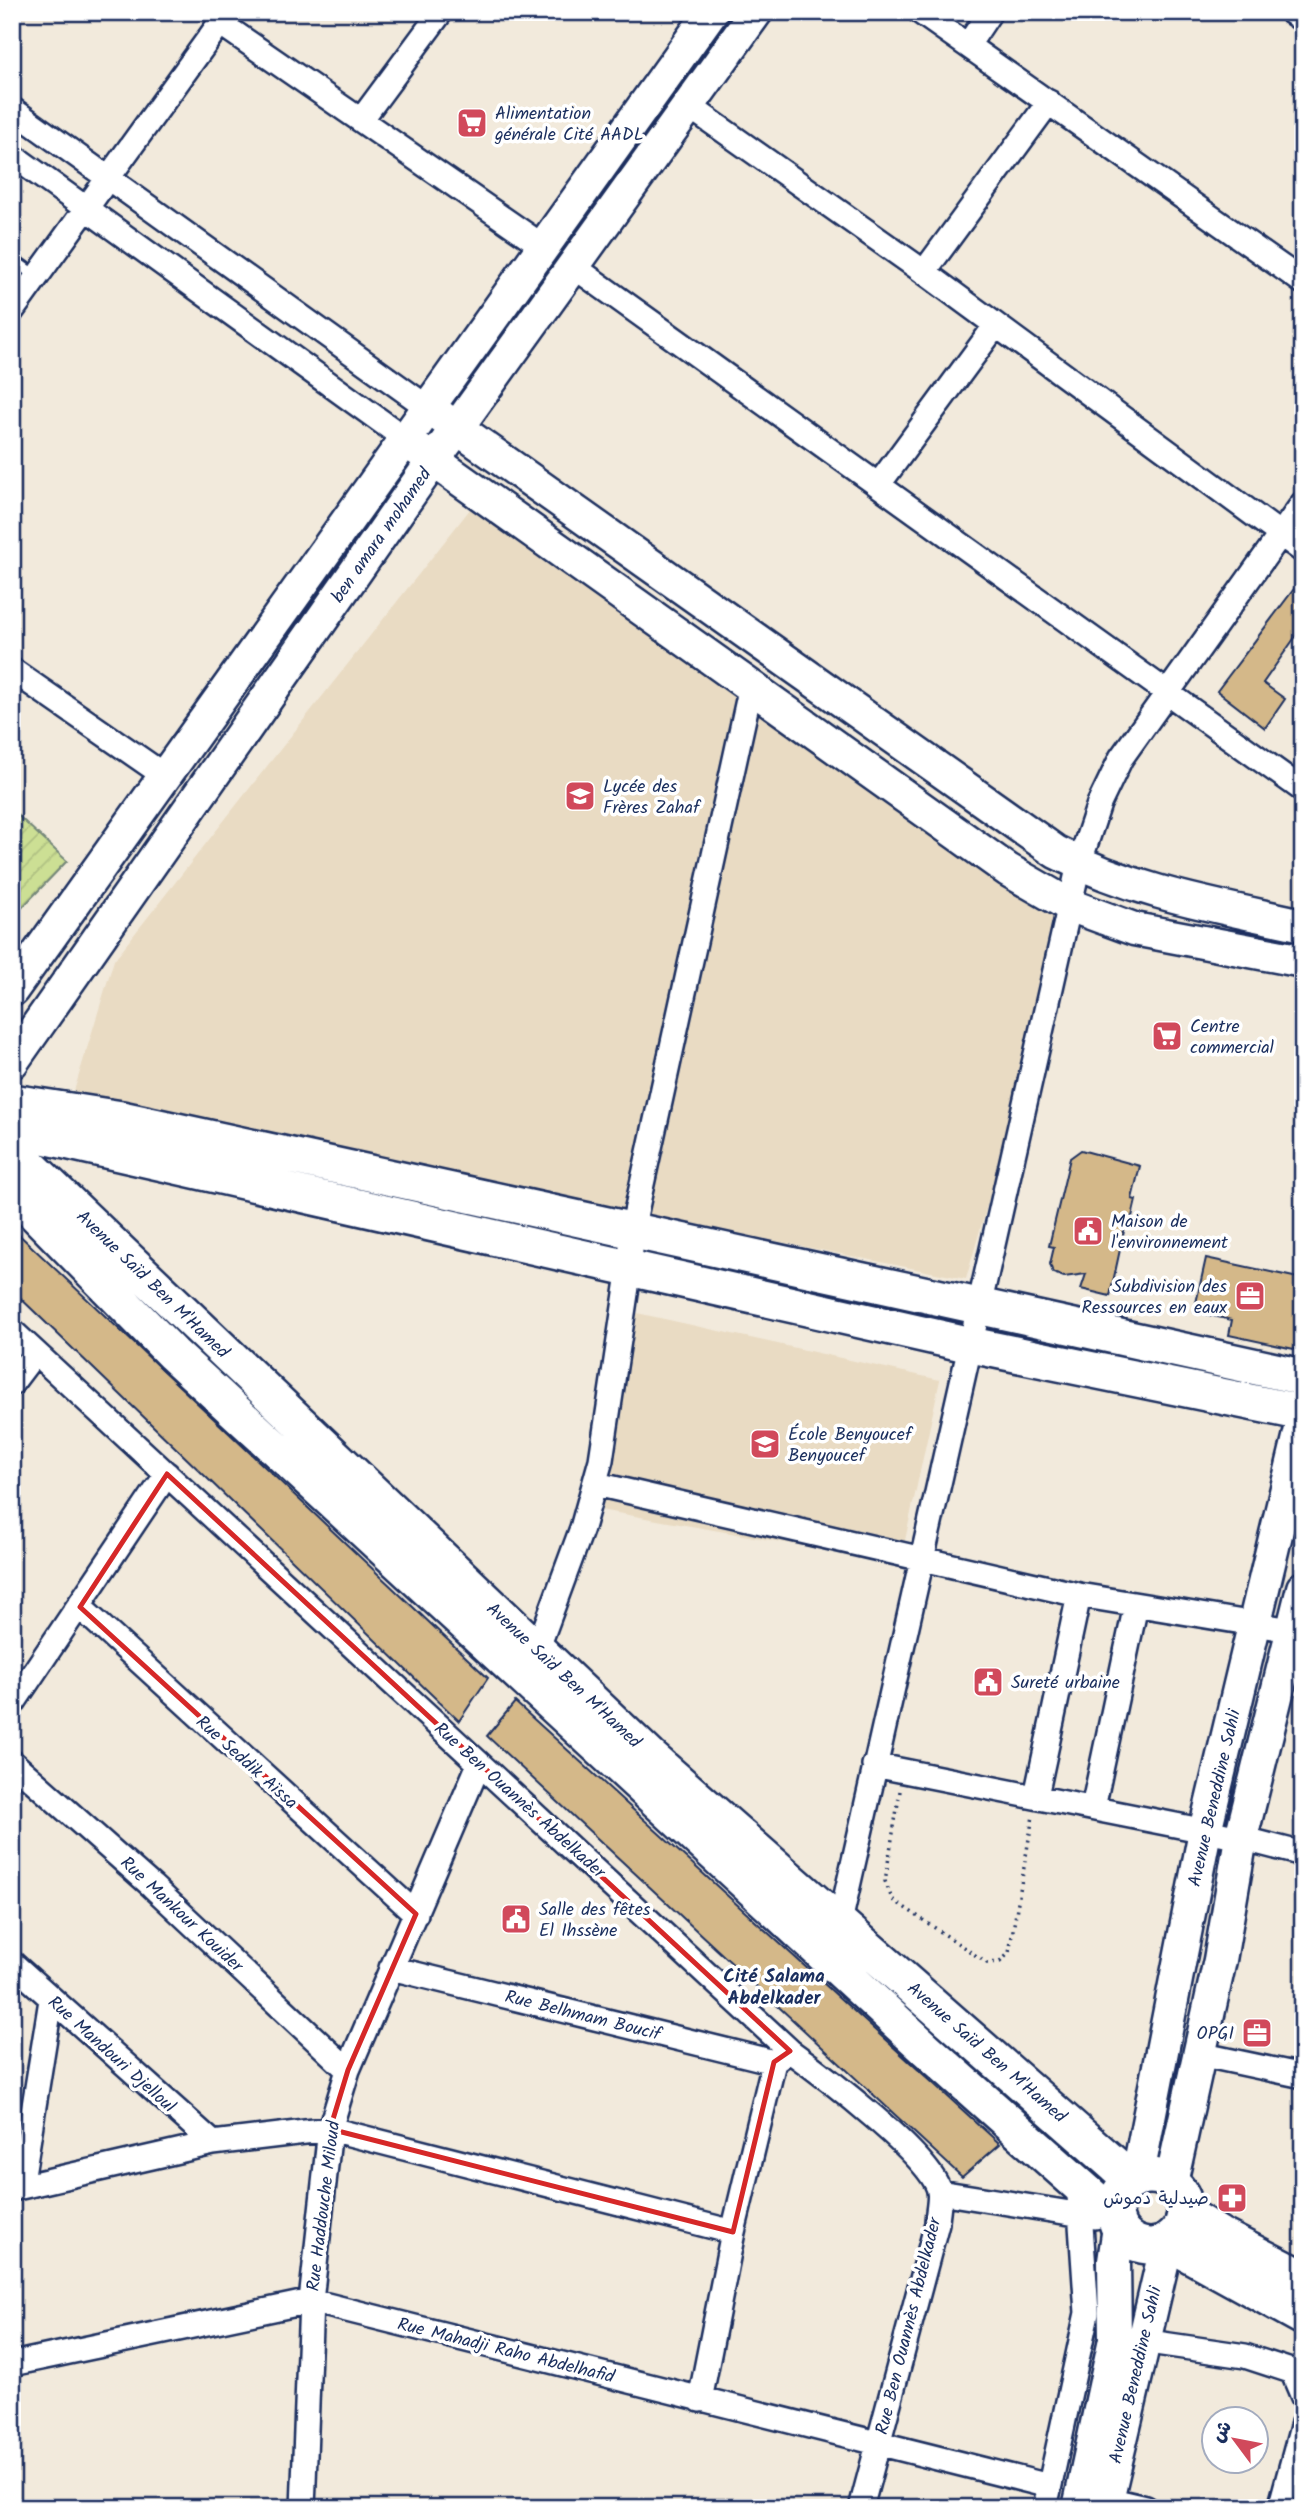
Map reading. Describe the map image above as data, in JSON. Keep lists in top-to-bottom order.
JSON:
{
  "streets": {
    "main road": ["Avenue Saïd Ben M'Hamed"],
    "street": [
      "ben amara mohamed",
      "Rue Seddik Aïssa",
      "Avenue Beneddine Sahli",
      "Rue Ben Ouannès Abdelkader",
      "Rue Mankour Kouider",
      "Rue Belhmam Boucif",
      "Rue Mandouri Djelloul",
      "Rue Haddouche Miloud",
      "Rue Mahadji Raho Abdelhafid"
    ]
  },
  "crossings": [
    ["Avenue Saïd Ben M'Hamed", "Avenue Beneddine Sahli"],
    ["Rue Seddik Aïssa", "Rue Haddouche Miloud"],
    ["Rue Ben Ouannès Abdelkader", "Rue Belhmam Boucif"],
    ["Rue Ben Ouannès Abdelkader", "Rue Haddouche Miloud"],
    ["Rue Ben Ouannès Abdelkader", "Rue Mahadji Raho Abdelhafid"],
    ["Rue Mankour Kouider", "Rue Haddouche Miloud"],
    ["Rue Belhmam Boucif", "Rue Haddouche Miloud"],
    ["Rue Haddouche Miloud", "Rue Mahadji Raho Abdelhafid"]
  ],
  "districts": ["Cité Salama Abdelkader"],
  "places": {
    "supermarket": ["Alimentation générale Cité AADL", "Centre commercial"],
    "school or university": ["Lycée des Frères Zahaf", "École Benyoucef Benyoucef"],
    "public building": ["Maison de l'environnement", "Sureté urbaine", "Salle des fêtes El Ihssène"],
    "office": ["Subdivision des Ressources en eaux", "OPGI"],
    "pharmacy": ["صيدلية دموش"]
  },
  "north": "top left"
}
